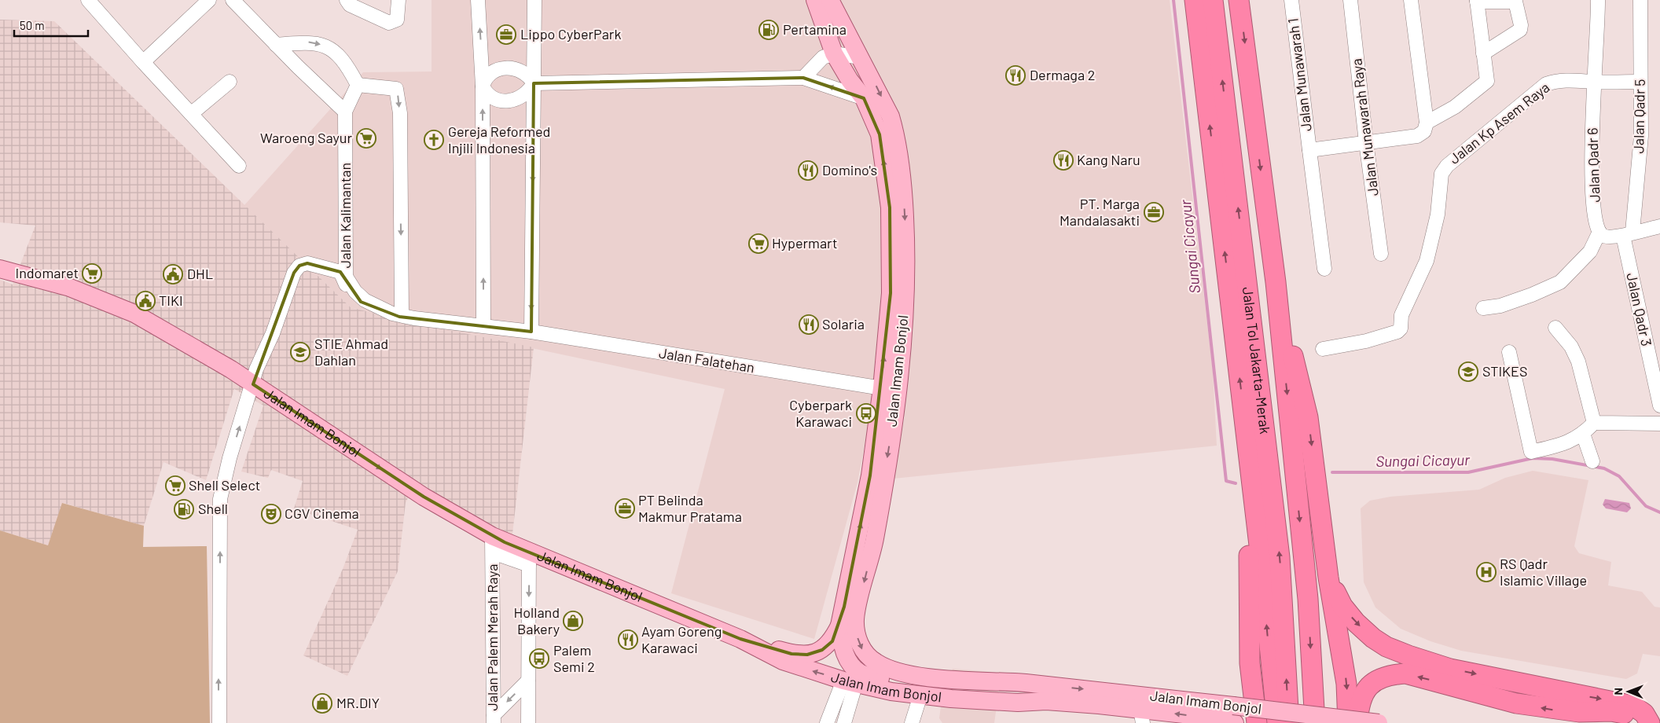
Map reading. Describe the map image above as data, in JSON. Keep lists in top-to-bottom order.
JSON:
{
  "streets": {
    "highway": ["Jalan Tol Jakarta–Merak"],
    "main road": ["Jalan Imam Bonjol"],
    "street": [
      "Jalan Munawarah 1",
      "Jalan Qadr 5",
      "Jalan Kp Asem Raya",
      "Jalan Munawarah Raya",
      "Jalan Qadr 6",
      "Jalan Kalimantan",
      "Jalan Qadr 3",
      "Jalan Falatehan",
      "Jalan Palem Merah Raya"
    ]
  },
  "crossings": [
    ["Jalan Munawarah 1", "Jalan Munawarah Raya"],
    ["Jalan Qadr 5", "Jalan Qadr 3"],
    ["Jalan Kp Asem Raya", "Jalan Qadr 6"],
    ["Jalan Falatehan", "Jalan Imam Bonjol"],
    ["Jalan Imam Bonjol", "Jalan Palem Merah Raya"]
  ],
  "water": ["Sungai Cicayur"],
  "places": {
    "fuel station": ["Pertamina", "Shell"],
    "office": ["Lippo CyberPark", "PT. Marga Mandalasakti", "PT Belinda Makmur Pratama"],
    "restaurant": [
      "Dermaga 2",
      "Kang Naru",
      "Domino's",
      "Solaria",
      "Ayam Goreng Karawaci"
    ],
    "supermarket": [
      "Waroeng Sayur",
      "Hypermart",
      "Indomaret",
      "Shell Select"
    ],
    "church": ["Gereja Reformed Injili Indonesia"],
    "public building": ["DHL", "TIKI"],
    "school or university": ["STIE Ahmad Dahlan", "STIKES"],
    "bus stop": ["Cyberpark Karawaci", "Palem Semi 2"],
    "theatre": ["CGV Cinema"],
    "hospital": ["RS Qadr Islamic Village"],
    "shop": ["Holland Bakery", "MR.DIY"]
  },
  "scale_bar": "50 m",
  "north": "left"
}
